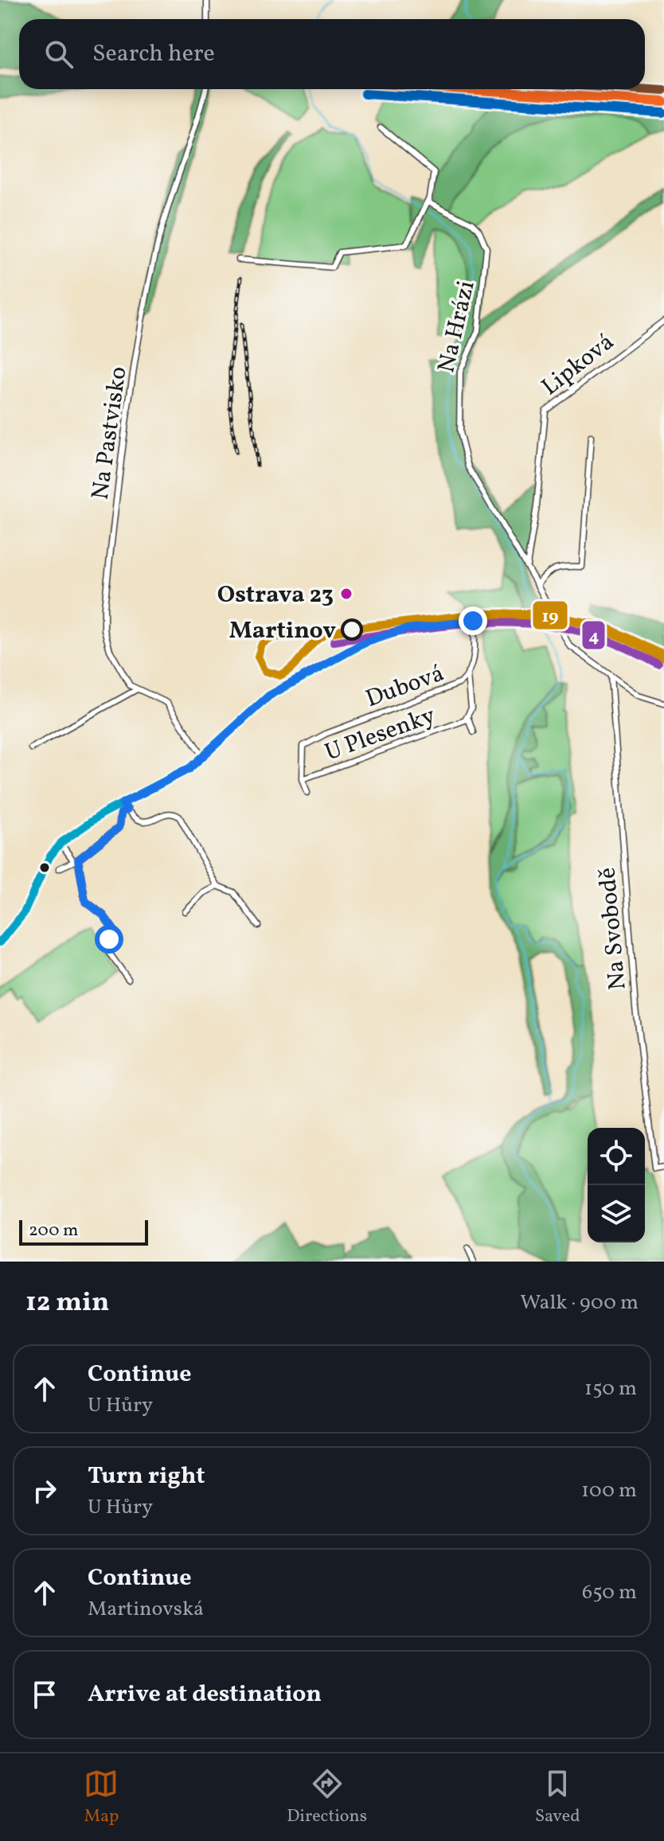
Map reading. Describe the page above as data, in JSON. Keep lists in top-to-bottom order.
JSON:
{
  "streets": {
    "street": [
      "Na Hrázi",
      "Lipková",
      "Na Pastvisko",
      "Dubová",
      "U Plesenky",
      "Na Svobodě"
    ]
  },
  "crossings": [
    ["Na Hrázi", "Lipková"],
    ["Dubová", "U Plesenky"]
  ],
  "places": ["Ostrava 23", "Martinov"],
  "lines": ["transit line 19", "transit line 4"],
  "scale_bar": "200 m",
  "page": {
    "search": "Search here",
    "scale": "200 m",
    "heading": ["12 min", "Walk · 900 m"],
    "list": [
      ["Continue", "U Hůry", "150 m"],
      ["Turn right", "U Hůry", "100 m"],
      ["Continue", "Martinovská", "650 m"],
      "Arrive at destination"
    ],
    "nav": ["Map", "Directions", "Saved"]
  }
}
